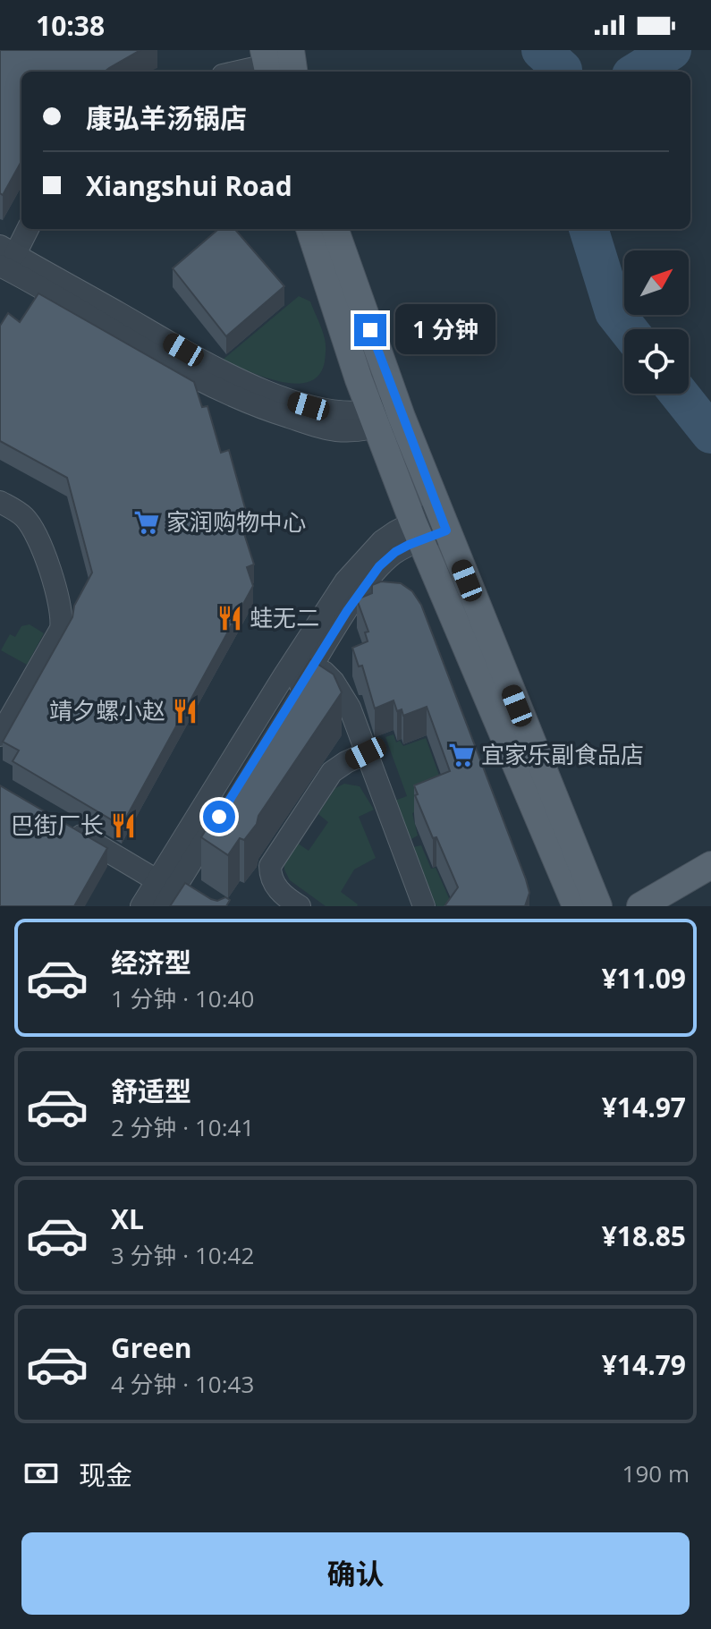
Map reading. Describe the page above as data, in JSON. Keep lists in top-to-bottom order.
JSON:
{
  "places": {
    "supermarket": ["家润购物中心", "宜家乐副食品店"],
    "restaurant": ["蛙无二", "靖夕螺小赵", "巴街厂长"]
  },
  "north": "top right",
  "page": {
    "status": "10:38",
    "banner": ["康弘羊汤锅店", "Xiangshui Road"],
    "bubble": "1 分钟",
    "list": [
      {
        "name": "经济型",
        "note": "1 分钟 · 10:40",
        "value": "¥11.09"
      },
      {
        "name": "舒适型",
        "note": "2 分钟 · 10:41",
        "value": "¥14.97"
      },
      {
        "name": "XL",
        "note": "3 分钟 · 10:42",
        "value": "¥18.85"
      },
      {
        "name": "Green",
        "note": "4 分钟 · 10:43",
        "value": "¥14.79"
      }
    ],
    "pay": ["现金", "190 m"],
    "buttons": "确认"
  }
}
